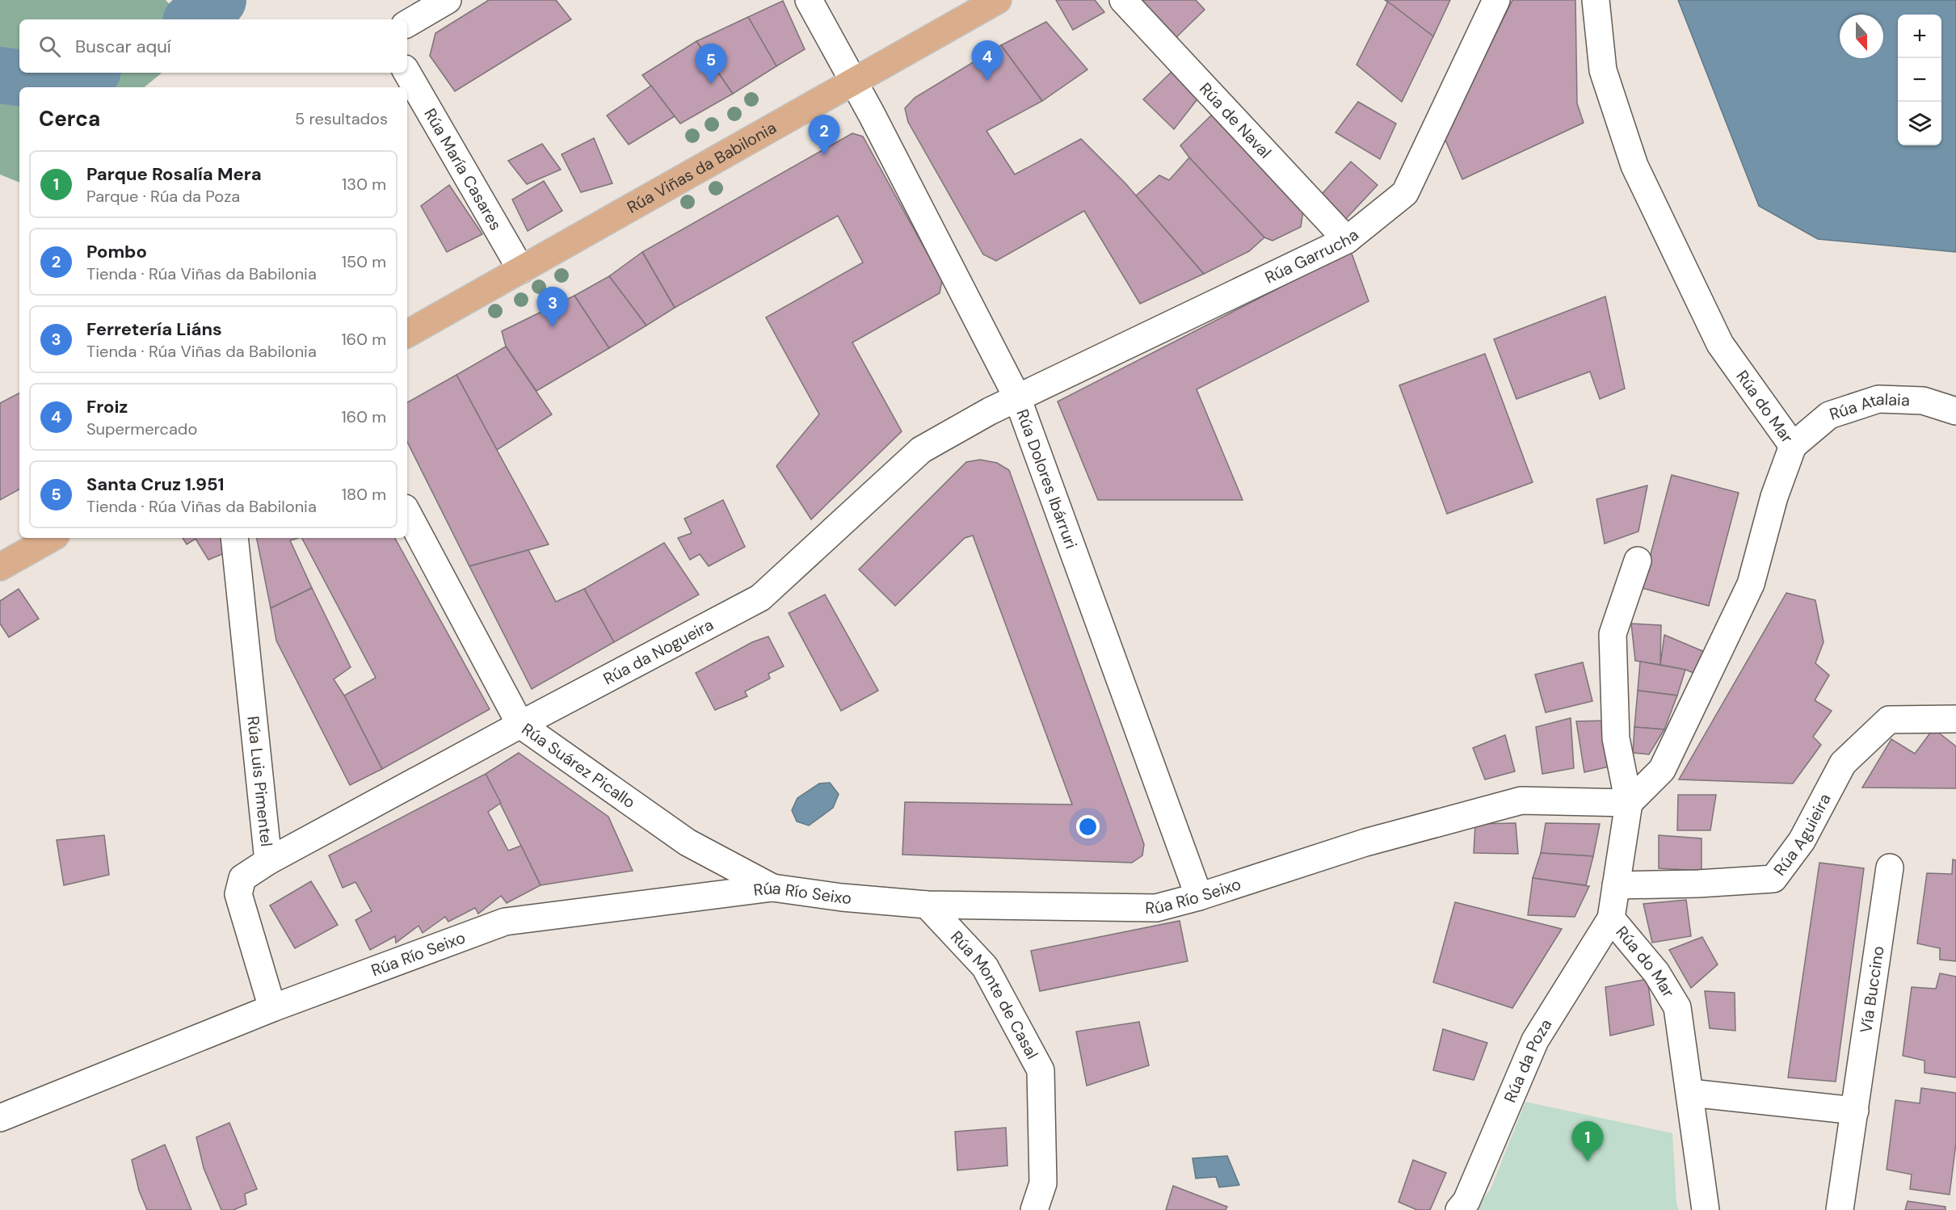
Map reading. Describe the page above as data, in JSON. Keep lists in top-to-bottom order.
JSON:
{
  "streets": {
    "main road": ["Rúa Viñas da Babilonia"],
    "street": [
      "Rúa de Naval",
      "Rúa María Casares",
      "Rúa Garrucha",
      "Rúa do Mar",
      "Rúa Atalaia",
      "Rúa Dolores Ibárruri",
      "Rúa da Nogueira",
      "Rúa Suárez Picallo",
      "Rúa Luis Pimentel",
      "Rúa Aguieira",
      "Rúa Río Seixo",
      "Vía Buccino",
      "Rúa Monte de Casal",
      "Rúa da Poza"
    ]
  },
  "crossings": [
    ["Rúa de Naval", "Rúa Garrucha"],
    ["Rúa Viñas da Babilonia", "Rúa María Casares"],
    ["Rúa Viñas da Babilonia", "Rúa Dolores Ibárruri"],
    ["Rúa Garrucha", "Rúa Dolores Ibárruri"],
    ["Rúa Garrucha", "Rúa da Nogueira"],
    ["Rúa do Mar", "Rúa Atalaia"],
    ["Rúa do Mar", "Rúa Aguieira"],
    ["Rúa do Mar", "Rúa Río Seixo"],
    ["Rúa do Mar", "Rúa da Poza"],
    ["Rúa Dolores Ibárruri", "Rúa da Nogueira"],
    ["Rúa Dolores Ibárruri", "Rúa Río Seixo"],
    ["Rúa da Nogueira", "Rúa Suárez Picallo"],
    ["Rúa da Nogueira", "Rúa Luis Pimentel"],
    ["Rúa Suárez Picallo", "Rúa Río Seixo"],
    ["Rúa Luis Pimentel", "Rúa Río Seixo"],
    ["Rúa Río Seixo", "Rúa Monte de Casal"]
  ],
  "north": "bottom",
  "page": {
    "map_buttons": ["+", "−"],
    "search": "Buscar aquí",
    "pins": [
      "4",
      "5",
      "2",
      "3",
      "1"
    ],
    "heading": ["Cerca", "5 resultados"],
    "list": [
      {
        "mark": "1",
        "name": "Parque Rosalía Mera",
        "note": "Parque · Rúa da Poza",
        "value": "130 m"
      },
      {
        "mark": "2",
        "name": "Pombo",
        "note": "Tienda · Rúa Viñas da Babilonia",
        "value": "150 m"
      },
      {
        "mark": "3",
        "name": "Ferretería Liáns",
        "note": "Tienda · Rúa Viñas da Babilonia",
        "value": "160 m"
      },
      {
        "mark": "4",
        "name": "Froiz",
        "note": "Supermercado",
        "value": "160 m"
      },
      {
        "mark": "5",
        "name": "Santa Cruz 1.951",
        "note": "Tienda · Rúa Viñas da Babilonia",
        "value": "180 m"
      }
    ]
  }
}
